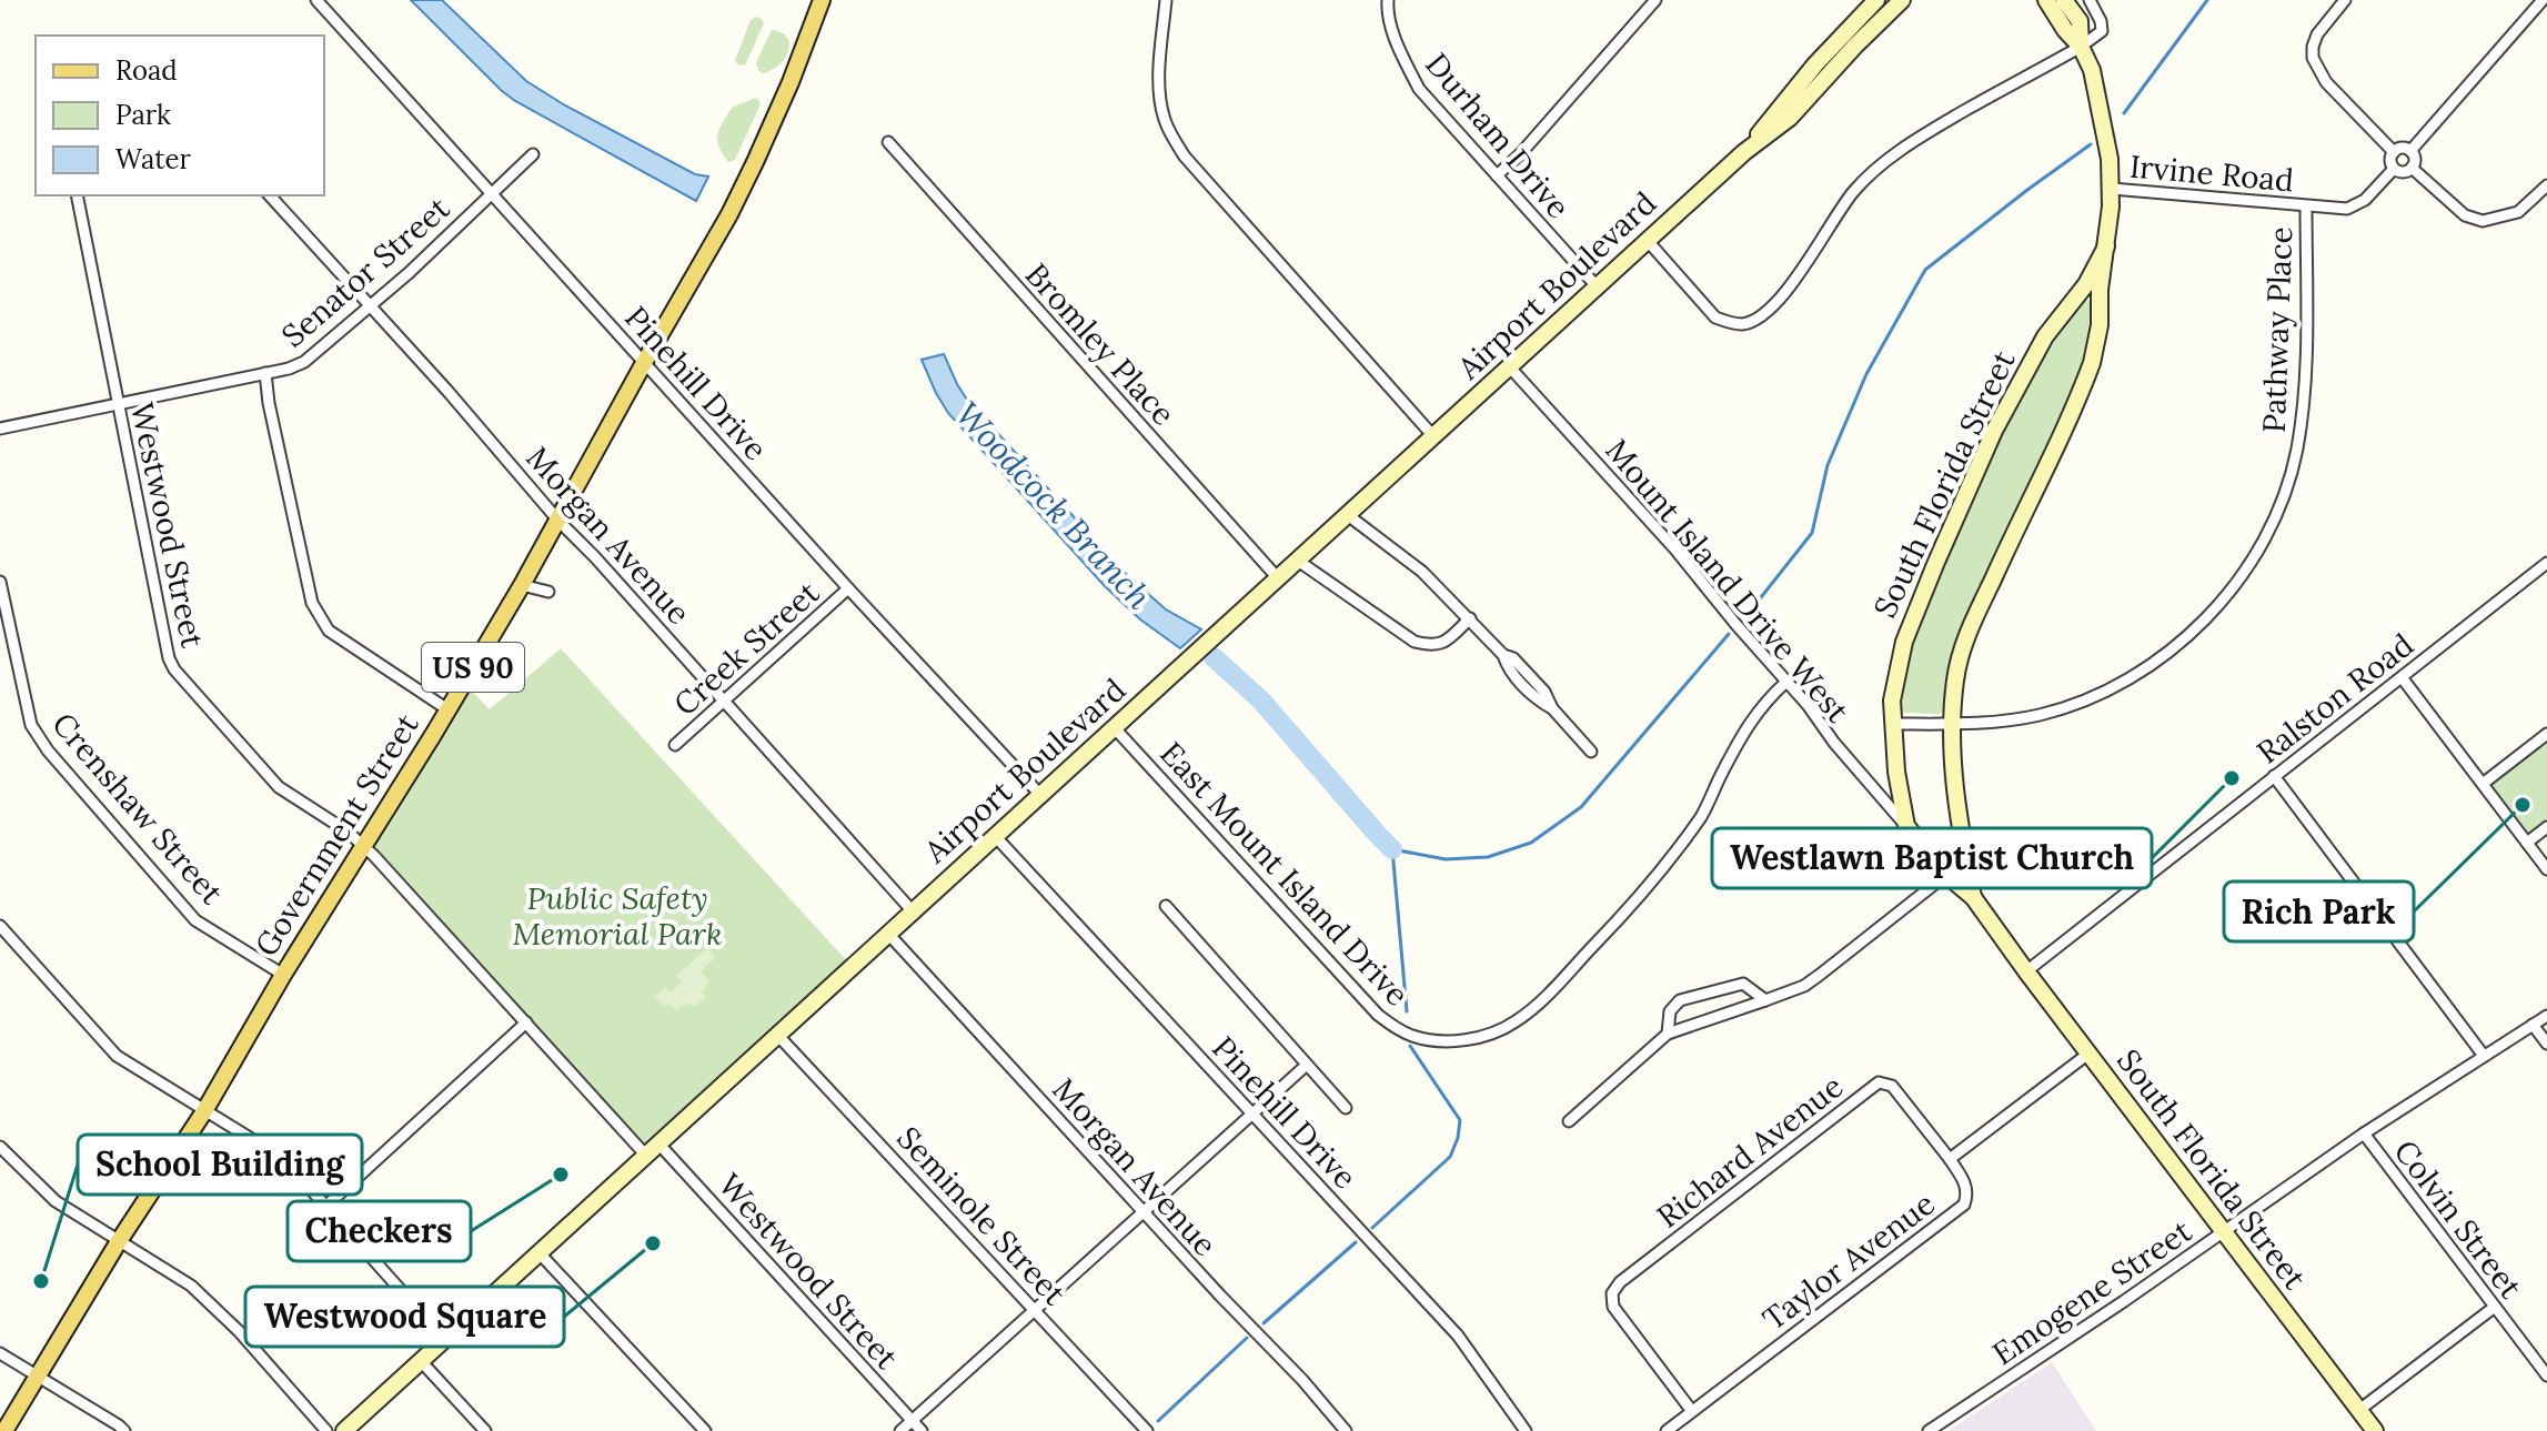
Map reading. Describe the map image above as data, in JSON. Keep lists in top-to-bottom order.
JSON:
{
  "streets": {
    "main road": ["US 90", "Government Street"],
    "street": [
      "Durham Drive",
      "Irvine Road",
      "Senator Street",
      "Airport Boulevard",
      "Pathway Place",
      "Bromley Place",
      "Pinehill Drive",
      "South Florida Street",
      "Westwood Street",
      "Morgan Avenue",
      "Mount Island Drive West",
      "Creek Street",
      "Ralston Road",
      "Crenshaw Street",
      "East Mount Island Drive",
      "Richard Avenue",
      "Seminole Street",
      "Colvin Street",
      "Taylor Avenue",
      "Emogene Street"
    ]
  },
  "crossings": [
    ["Durham Drive", "Airport Boulevard"],
    ["Irvine Road", "Pathway Place"],
    ["Irvine Road", "South Florida Street"],
    ["Senator Street", "Pinehill Drive"],
    ["Senator Street", "Westwood Street"],
    ["Senator Street", "Morgan Avenue"],
    ["Airport Boulevard", "Bromley Place"],
    ["Airport Boulevard", "Pinehill Drive"],
    ["Airport Boulevard", "Westwood Street"],
    ["Airport Boulevard", "Morgan Avenue"],
    ["Airport Boulevard", "Mount Island Drive West"],
    ["Airport Boulevard", "East Mount Island Drive"],
    ["Airport Boulevard", "Seminole Street"],
    ["Pathway Place", "South Florida Street"],
    ["Pinehill Drive", "Creek Street"],
    ["Pinehill Drive", "Government Street"],
    ["South Florida Street", "Mount Island Drive West"],
    ["South Florida Street", "Ralston Road"],
    ["South Florida Street", "Taylor Avenue"],
    ["South Florida Street", "Emogene Street"],
    ["Westwood Street", "Government Street"],
    ["Morgan Avenue", "Creek Street"],
    ["Morgan Avenue", "Government Street"],
    ["Mount Island Drive West", "East Mount Island Drive"],
    ["Crenshaw Street", "Government Street"],
    ["Richard Avenue", "Taylor Avenue"],
    ["Colvin Street", "Emogene Street"]
  ],
  "water": ["Woodcock Branch"],
  "parks": ["Public Safety Memorial Park"],
  "places": [
    "Westlawn Baptist Church",
    "Rich Park",
    "Checkers",
    "Westwood Square",
    "School Building"
  ],
  "legend": ["Road", "Park", "Water"]
}
